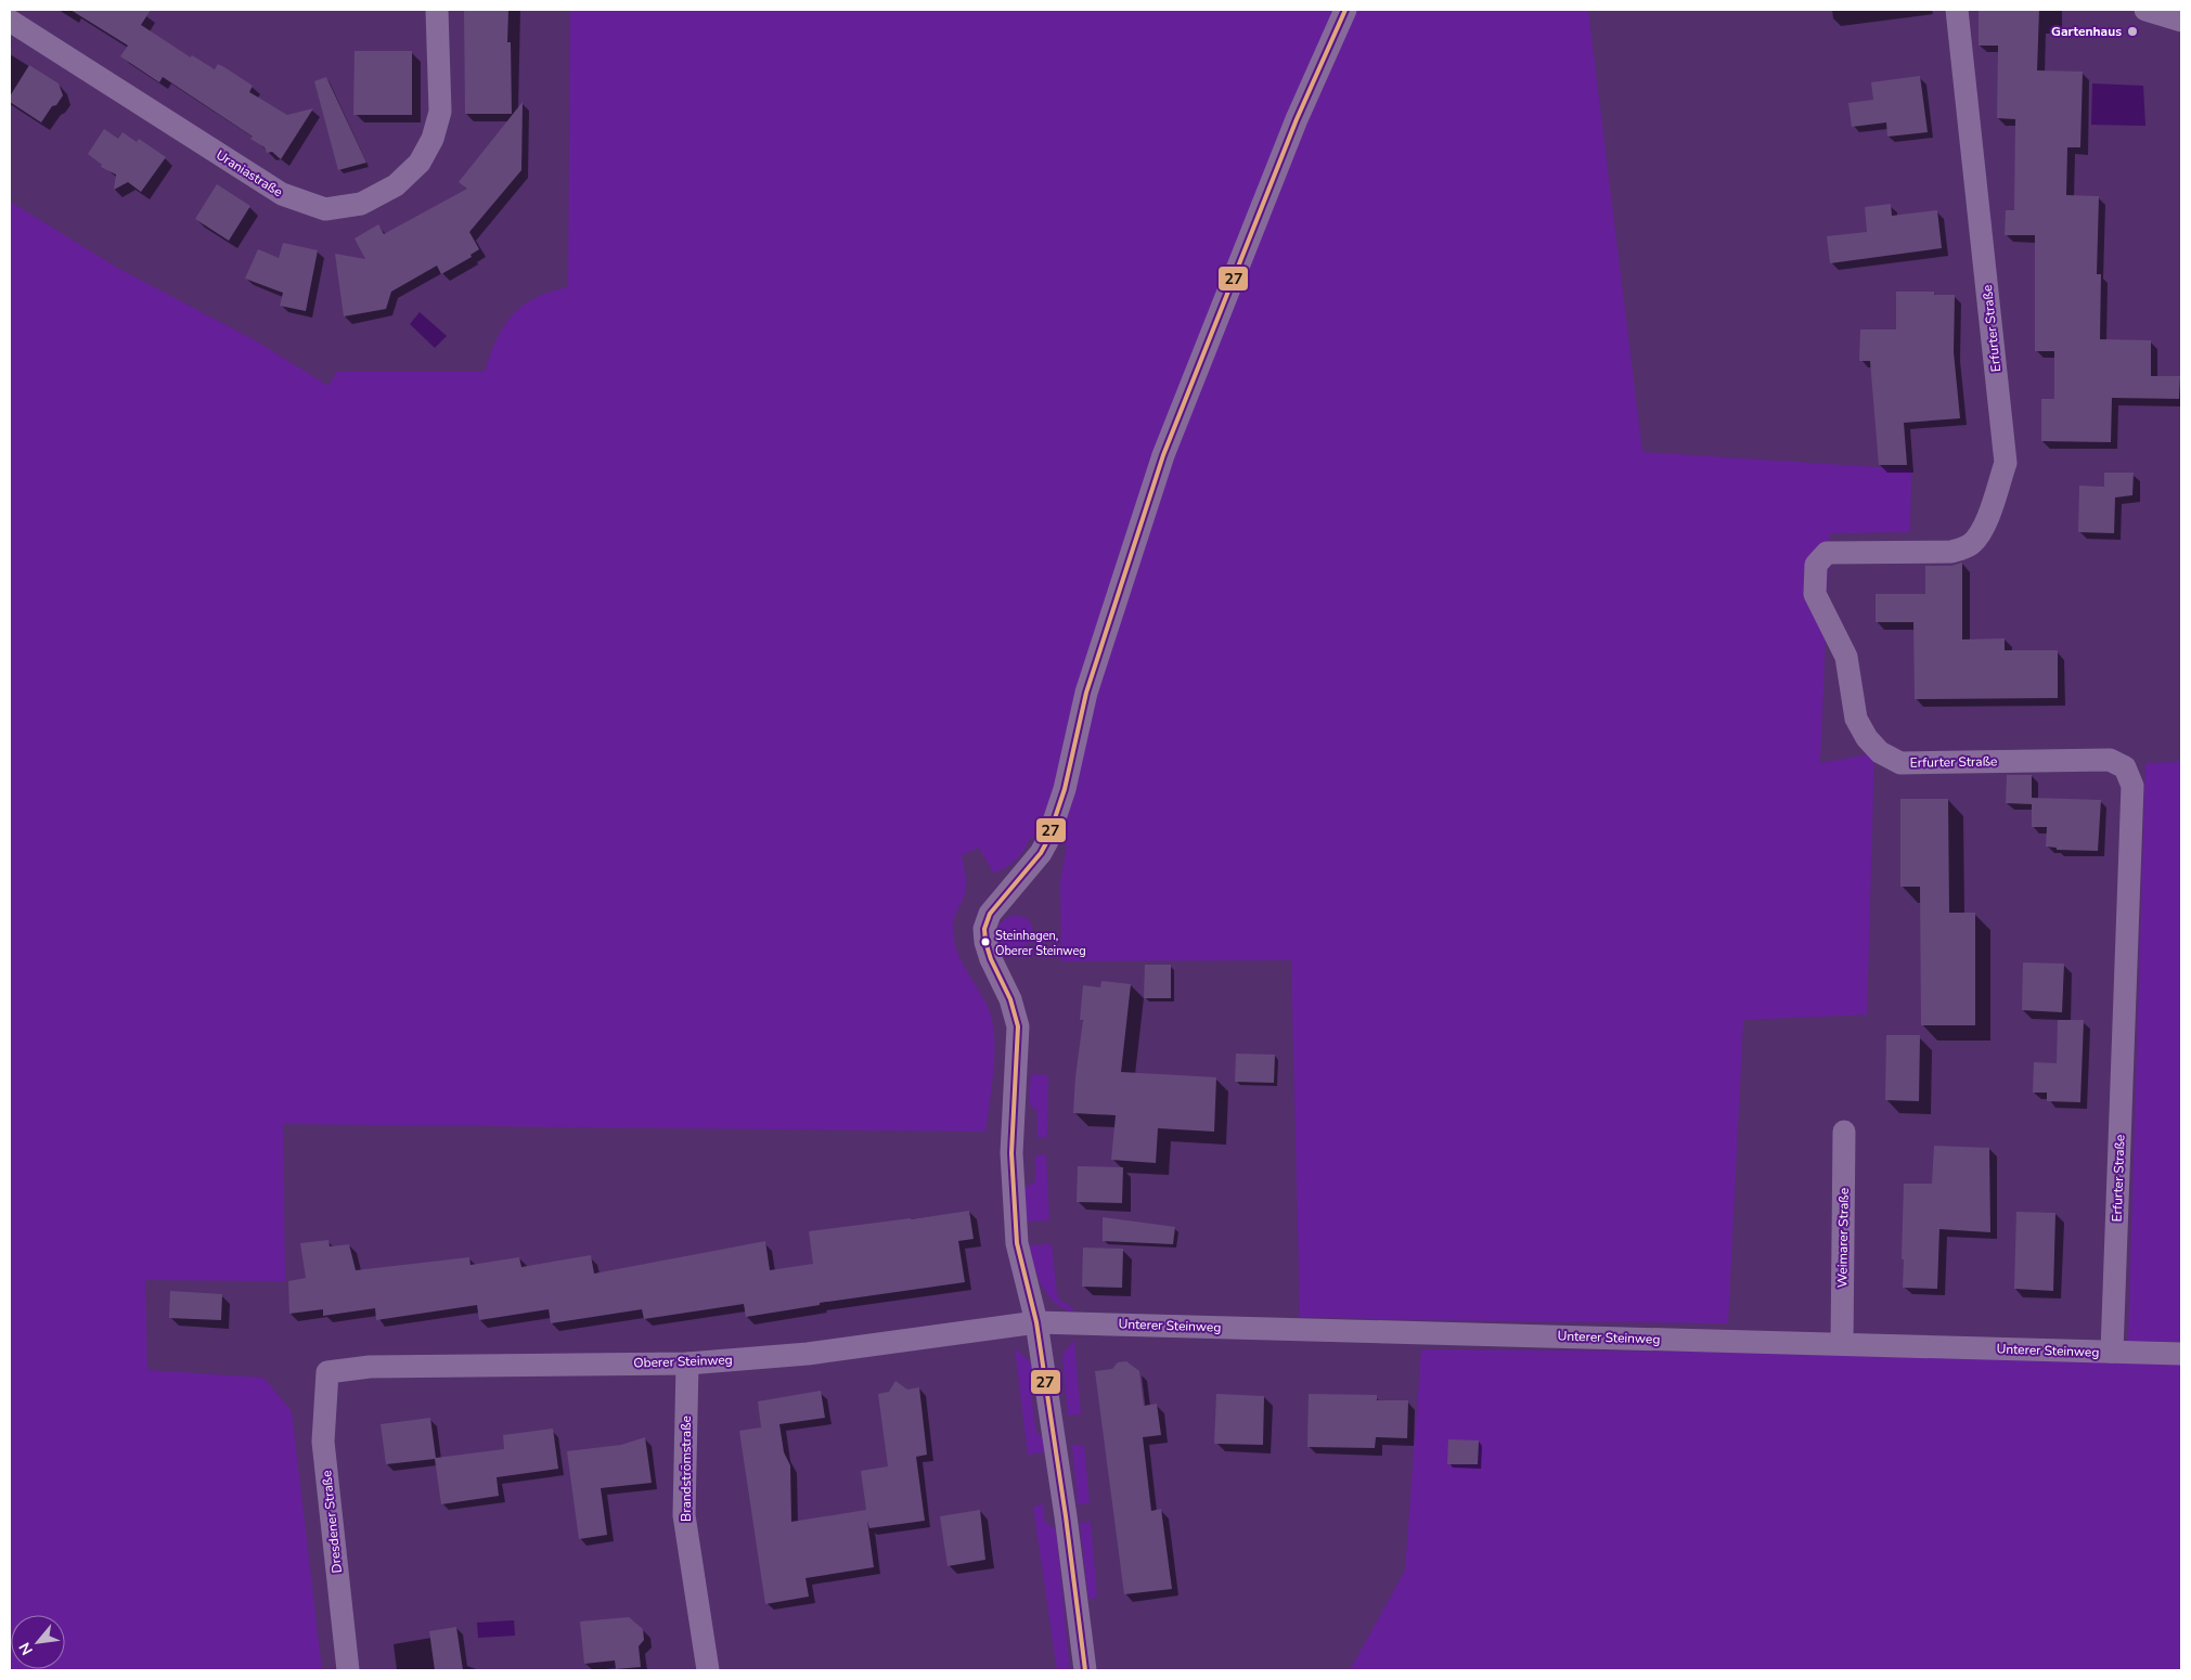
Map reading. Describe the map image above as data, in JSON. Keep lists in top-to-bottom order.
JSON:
{
  "streets": {
    "street": [
      "Uraniastraße",
      "Erfurter Straße",
      "Weimarer Straße",
      "Unterer Steinweg",
      "Oberer Steinweg",
      "Brandströmstraße",
      "Dresdener Straße"
    ]
  },
  "crossings": [
    ["Erfurter Straße", "Unterer Steinweg"],
    ["Weimarer Straße", "Unterer Steinweg"],
    ["Unterer Steinweg", "Oberer Steinweg"],
    ["Oberer Steinweg", "Brandströmstraße"],
    ["Oberer Steinweg", "Dresdener Straße"]
  ],
  "places": ["Gartenhaus", "Steinhagen, Oberer Steinweg"],
  "lines": ["transit line 27"],
  "north": "bottom left"
}
